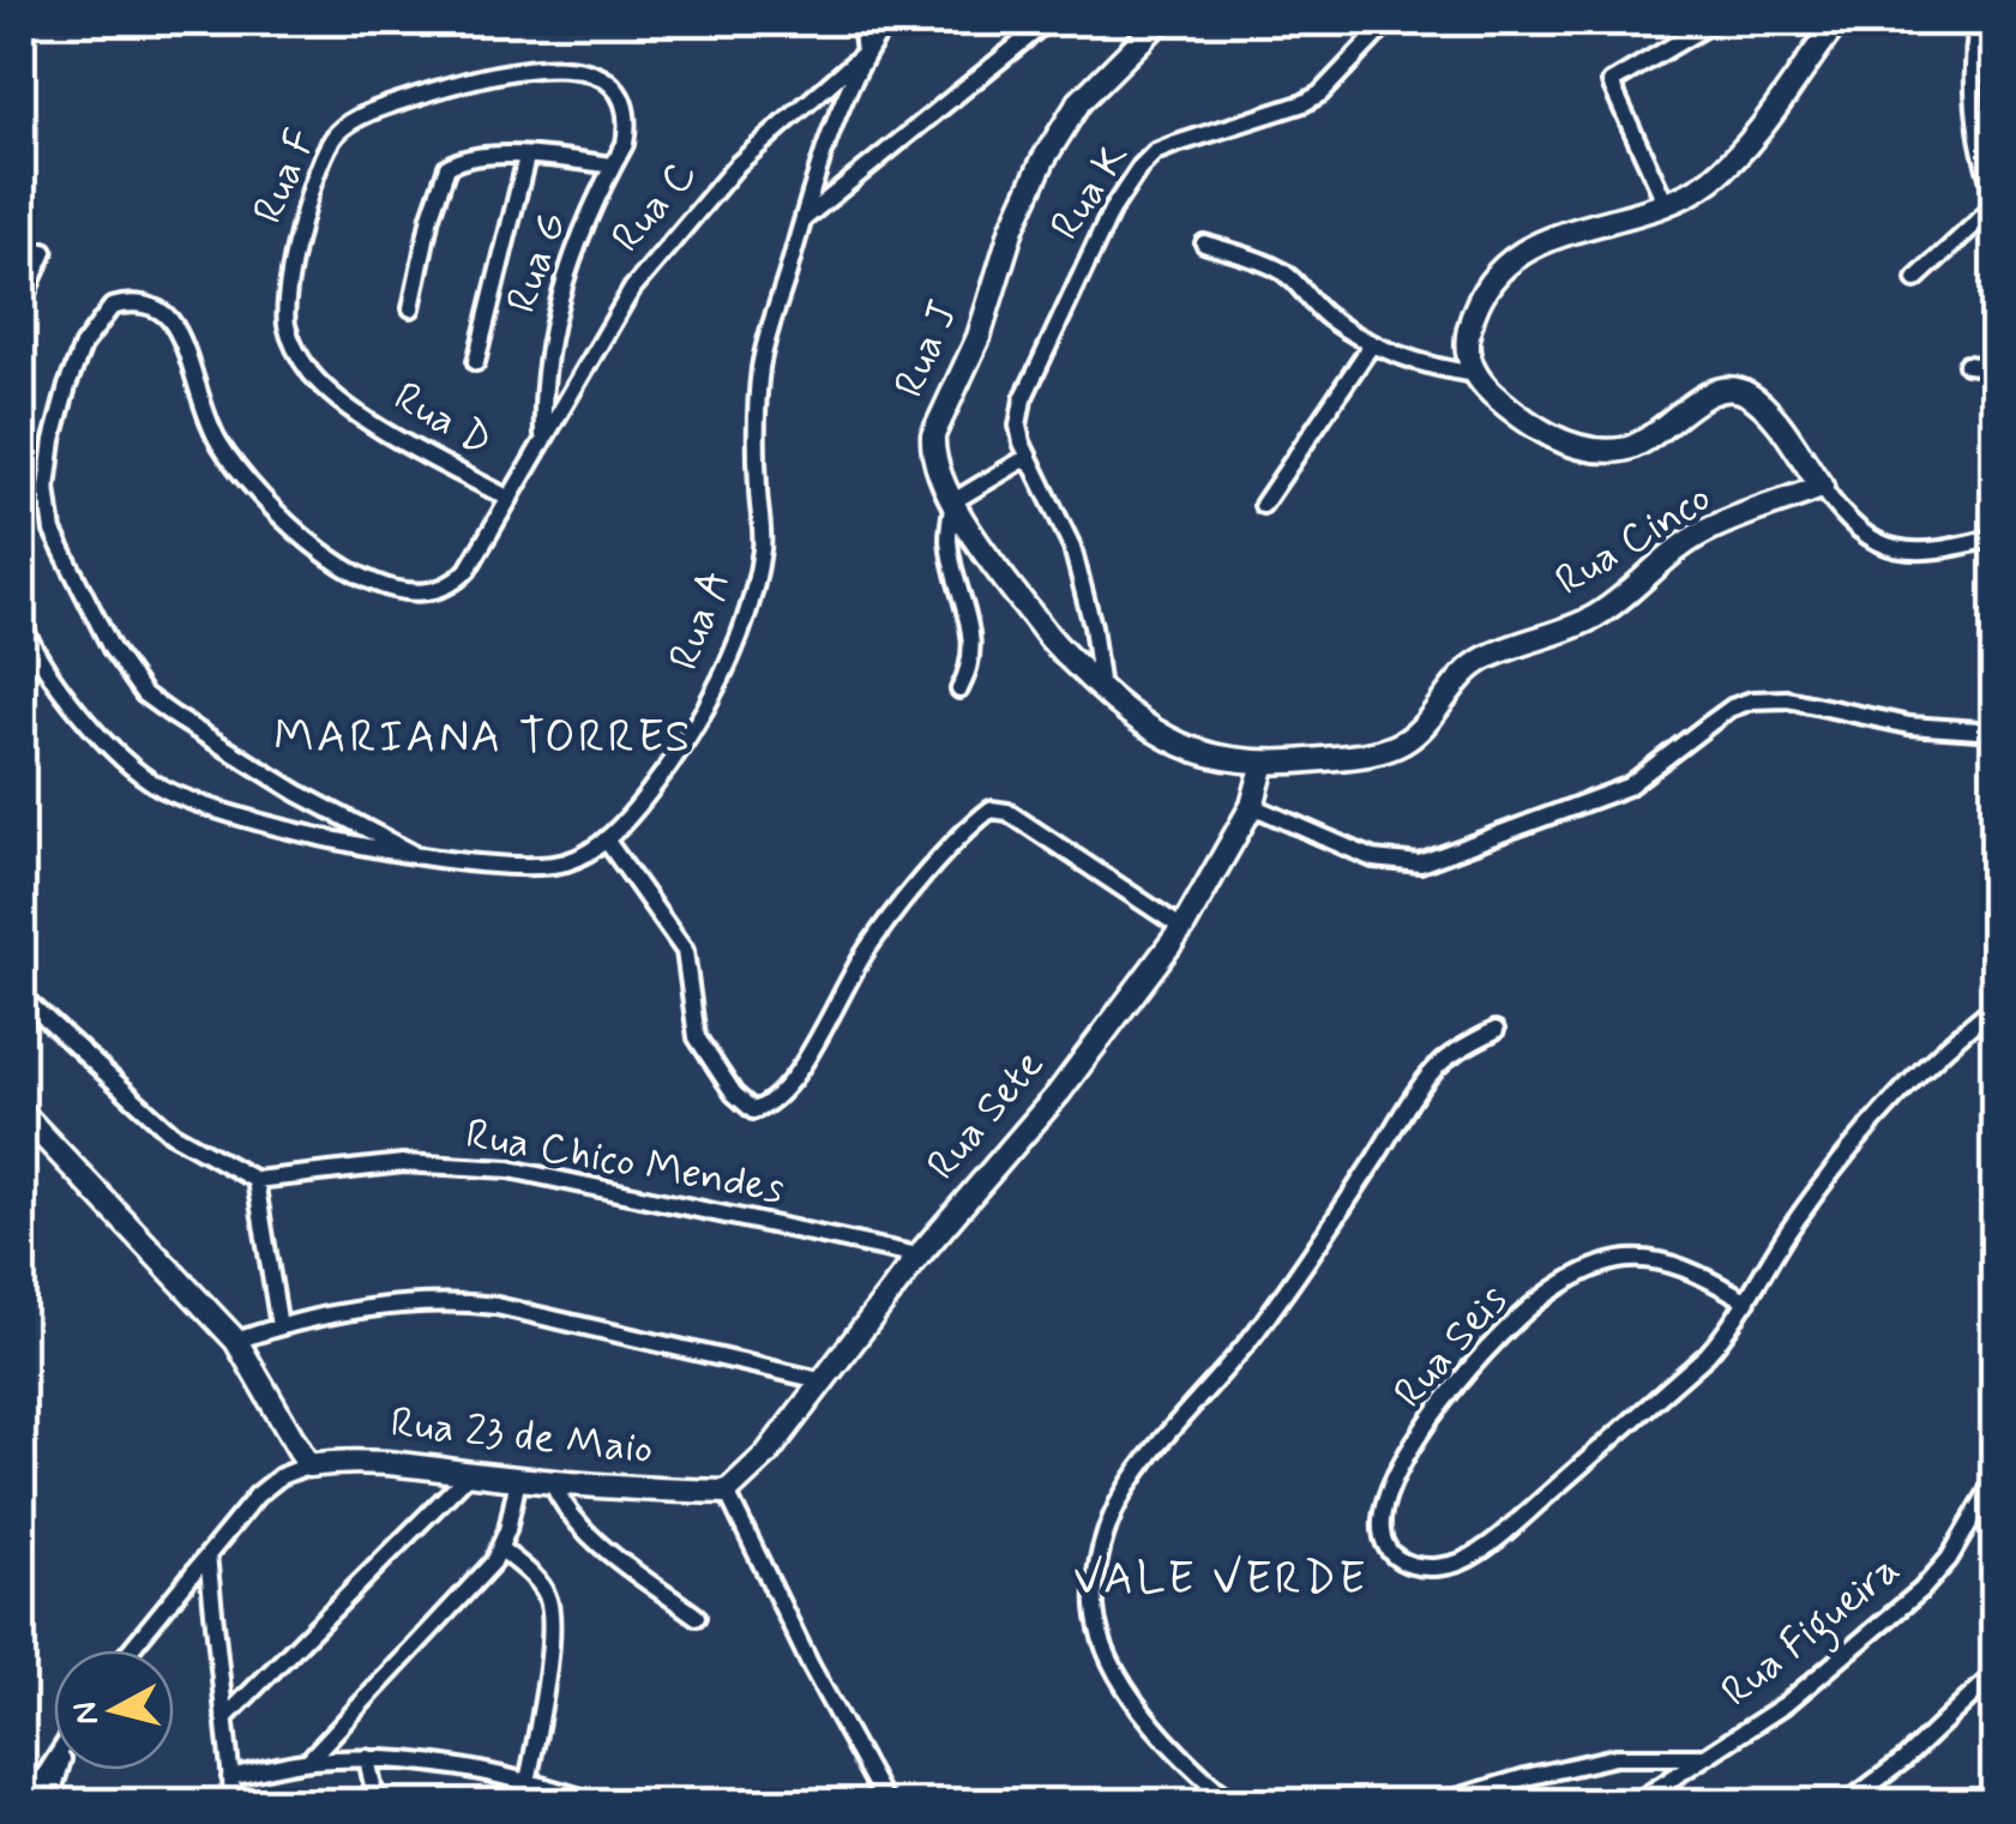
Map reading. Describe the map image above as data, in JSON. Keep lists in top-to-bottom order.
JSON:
{
  "streets": {
    "street": [
      "Rua F",
      "Rua K",
      "Rua C",
      "Rua G",
      "Rua J",
      "Rua D",
      "Rua Cinco",
      "Rua A",
      "Rua Sete",
      "Rua Chico Mendes",
      "Rua Seis",
      "Rua 23 de Maio",
      "Rua Figueira"
    ]
  },
  "crossings": [
    ["Rua F", "Rua G"],
    ["Rua F", "Rua D"],
    ["Rua K", "Rua J"],
    ["Rua C", "Rua G"],
    ["Rua C", "Rua D"],
    ["Rua C", "Rua A"],
    ["Rua G", "Rua D"],
    ["Rua J", "Rua Cinco"],
    ["Rua Cinco", "Rua Sete"],
    ["Rua Sete", "Rua Chico Mendes"],
    ["Rua Sete", "Rua 23 de Maio"]
  ],
  "districts": ["MARIANA TORRES", "VALE VERDE"],
  "north": "left"
}
